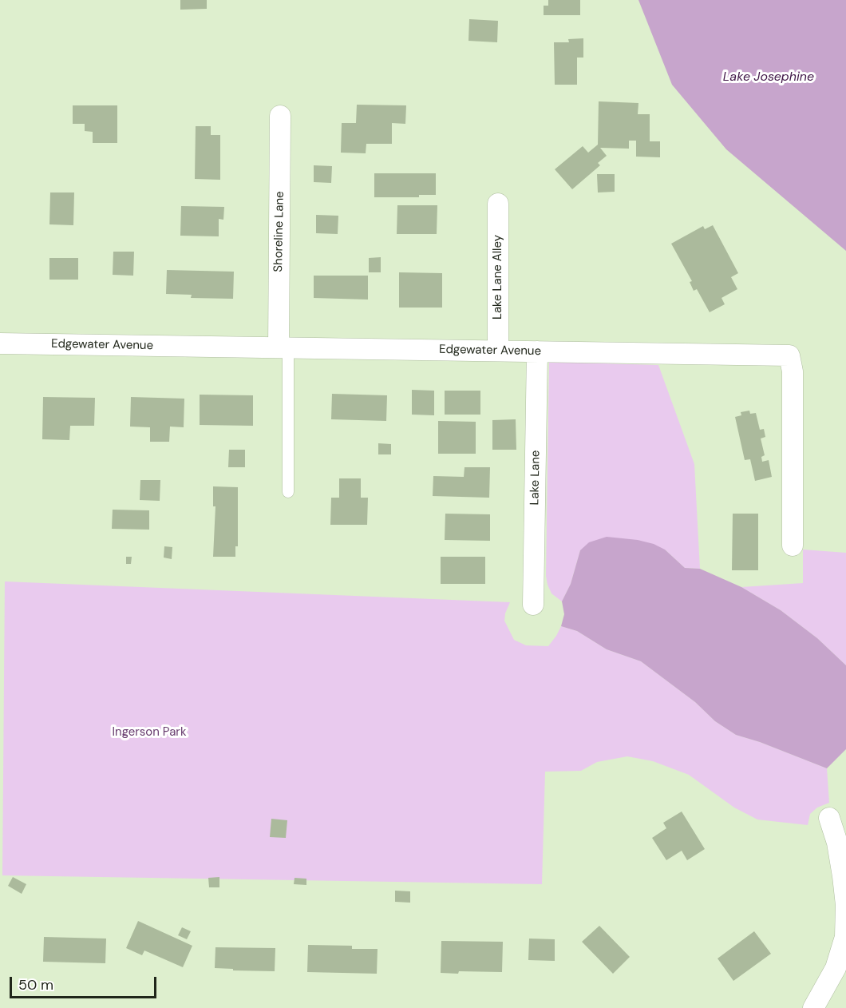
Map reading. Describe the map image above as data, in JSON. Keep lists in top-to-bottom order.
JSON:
{
  "streets": {
    "street": [
      "Shoreline Lane",
      "Lake Lane Alley",
      "Edgewater Avenue",
      "Lake Lane"
    ]
  },
  "crossings": [
    ["Shoreline Lane", "Edgewater Avenue"],
    ["Lake Lane Alley", "Edgewater Avenue"],
    ["Edgewater Avenue", "Lake Lane"]
  ],
  "water": ["Lake Josephine"],
  "parks": ["Ingerson Park"],
  "scale_bar": "50 m"
}
